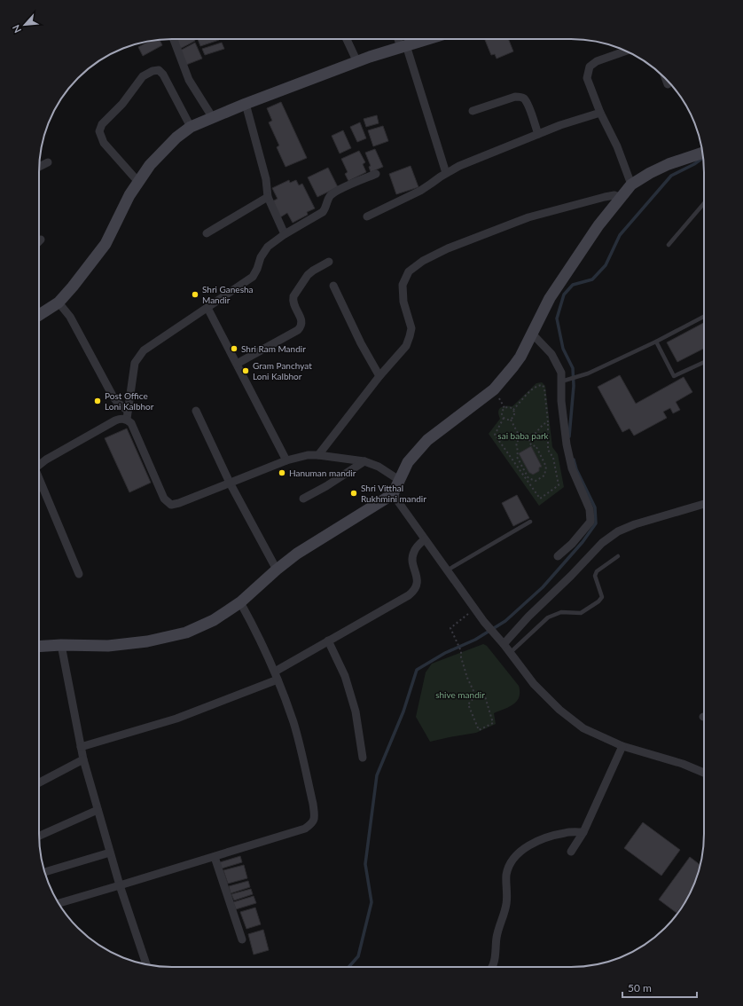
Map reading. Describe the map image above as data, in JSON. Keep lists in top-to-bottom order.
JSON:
{
  "parks": ["sai baba park", "shive mandir"],
  "places": [
    "Shri Ganesha Mandir",
    "Shri Ram Mandir",
    "Gram Panchyat Loni Kalbhor",
    "Post Office Loni Kalbhor",
    "Hanuman mandir",
    "Shri Vitthal Rukhmini mandir"
  ],
  "scale_bar": "50 m",
  "north": "bottom left"
}
